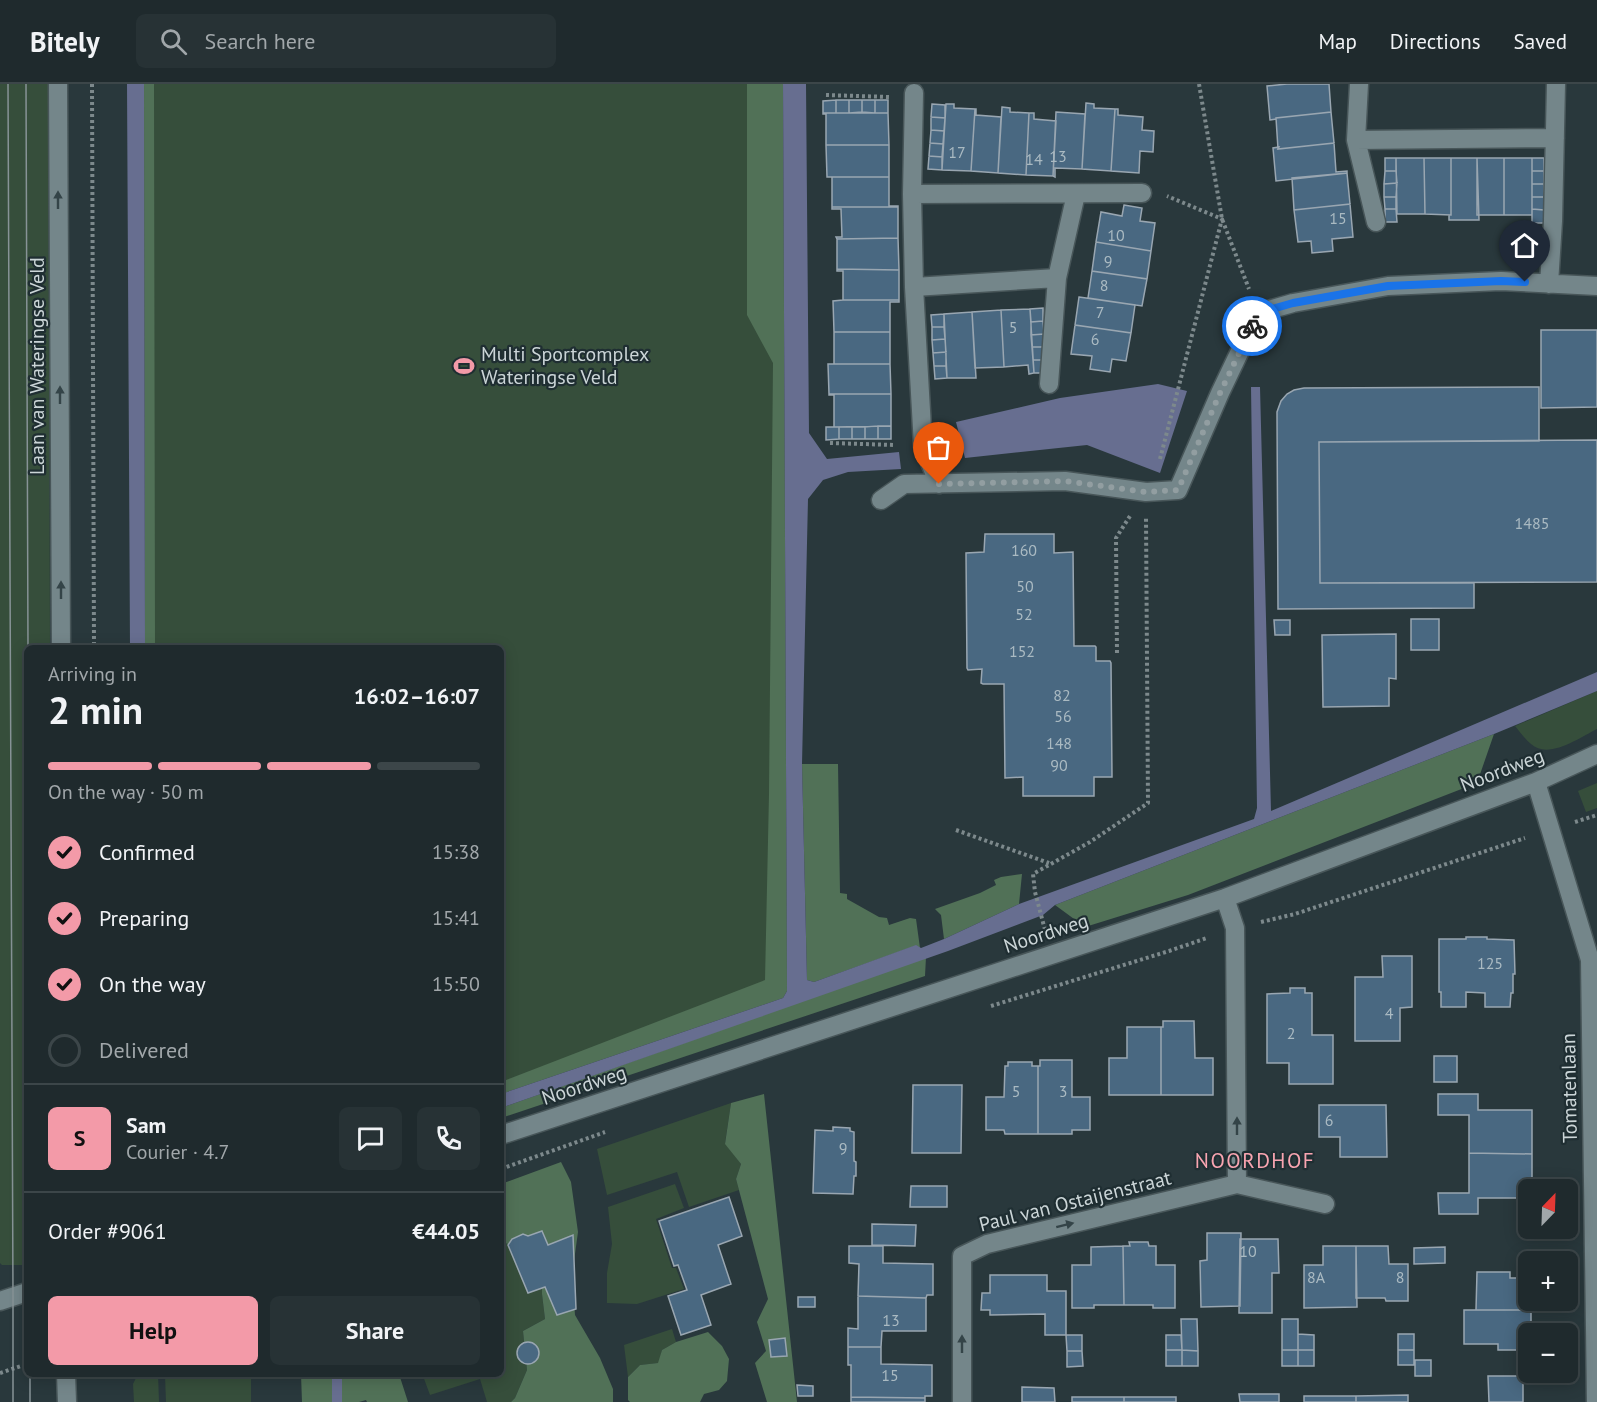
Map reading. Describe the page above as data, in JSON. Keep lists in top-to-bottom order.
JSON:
{
  "streets": {
    "street": [
      "Laan van Wateringse Veld",
      "Noordweg",
      "Tomatenlaan",
      "Paul van Ostaijenstraat"
    ]
  },
  "crossings": [
    ["Noordweg", "Tomatenlaan"]
  ],
  "one_way": ["Laan van Wateringse Veld", "Paul van Ostaijenstraat"],
  "districts": ["NOORDHOF"],
  "places": {
    "sports": ["Multi Sportcomplex Wateringse Veld"]
  },
  "house_numbers": [
    "17",
    "13",
    "14",
    "15",
    "10",
    "9",
    "8",
    "7",
    "5",
    "6",
    "1485",
    "160",
    "50",
    "52",
    "152",
    "82",
    "56",
    "148",
    "90",
    "125",
    "4",
    "2",
    "5",
    "3",
    "6",
    "9",
    "10",
    "8A",
    "8",
    "13",
    "15"
  ],
  "north": "top right",
  "page": {
    "header": "Bitely",
    "search": "Search here",
    "nav": ["Map", "Directions", "Saved"],
    "heading": ["2 min", "Arriving in", "16:02–16:07"],
    "panel": [
      "Sam",
      "Courier · 4.7",
      "Order #9061",
      "€44.05"
    ],
    "bar": "On the way · 50 m",
    "list": [
      ["Confirmed", "15:38"],
      ["Preparing", "15:41"],
      ["On the way", "15:50"],
      "Delivered"
    ],
    "round": "S",
    "map_buttons": ["+", "−"],
    "buttons": ["Help", "Share"]
  }
}
